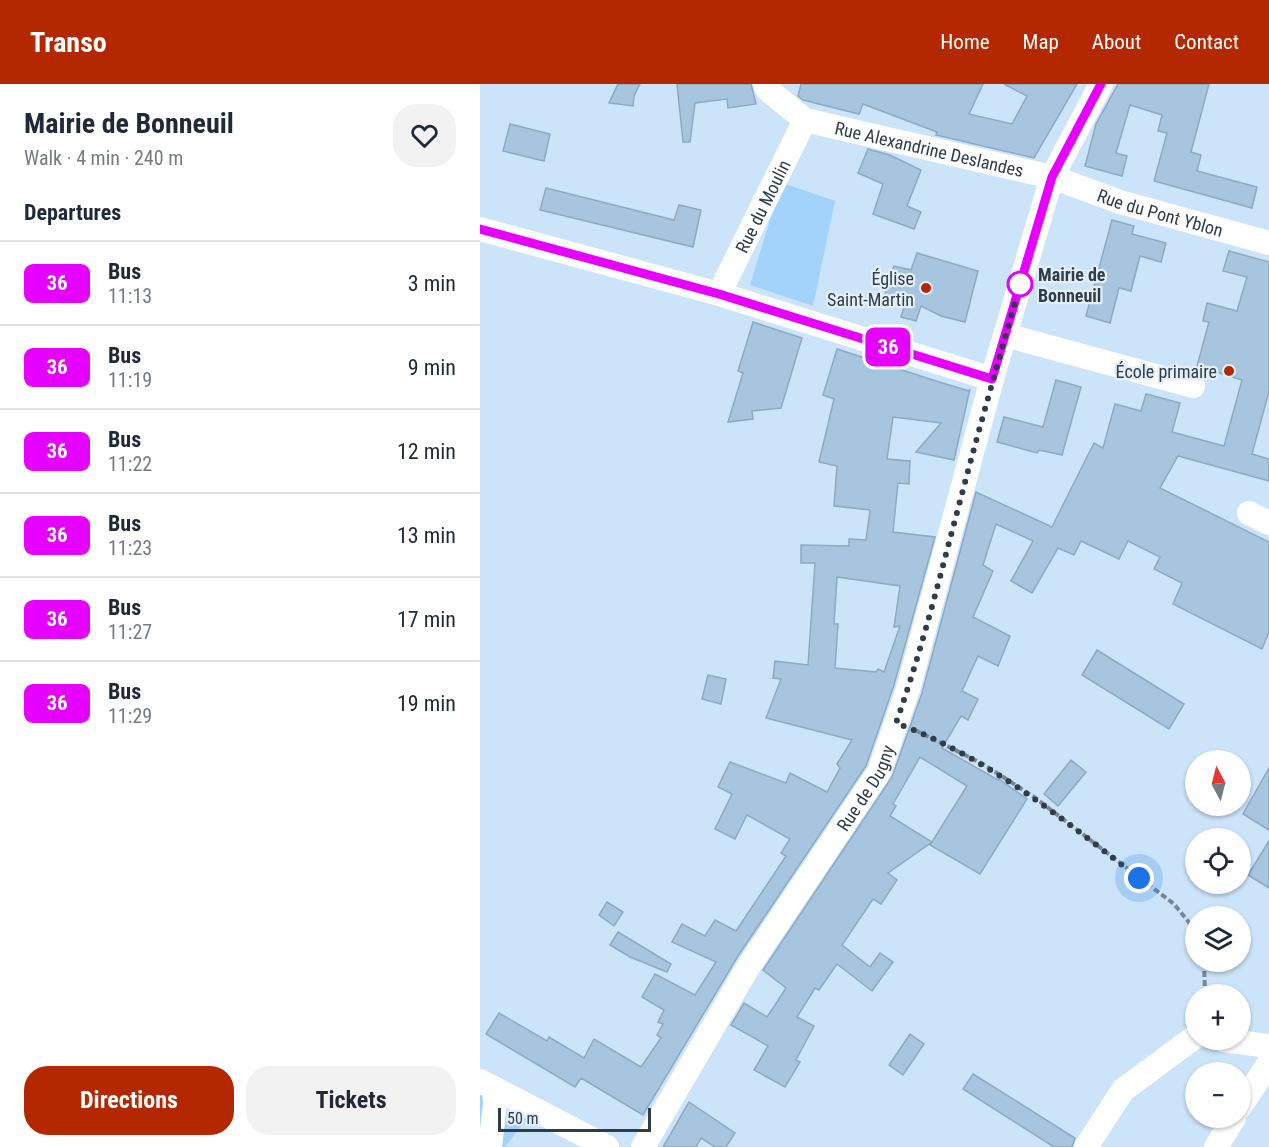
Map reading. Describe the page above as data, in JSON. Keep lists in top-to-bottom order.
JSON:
{
  "streets": {
    "street": [
      "Rue Alexandrine Deslandes",
      "Rue du Moulin",
      "Rue du Pont Yblon",
      "Rue de Dugny"
    ]
  },
  "crossings": [
    ["Rue Alexandrine Deslandes", "Rue du Moulin"],
    ["Rue Alexandrine Deslandes", "Rue du Pont Yblon"],
    ["Rue Alexandrine Deslandes", "Rue de Dugny"],
    ["Rue du Pont Yblon", "Rue de Dugny"]
  ],
  "places": ["Mairie de Bonneuil", "Église Saint-Martin", "École primaire"],
  "lines": ["bus line 36"],
  "scale_bar": "50 m",
  "north": "top",
  "page": {
    "header": "Transo",
    "nav": [
      "Home",
      "Map",
      "About",
      "Contact"
    ],
    "heading": [
      ["Mairie de Bonneuil", "Walk · 4 min · 240 m"],
      "Departures"
    ],
    "on_map": "36",
    "list": [
      {
        "mark": "36",
        "name": "Bus",
        "note": "11:13",
        "value": "3 min"
      },
      {
        "mark": "36",
        "name": "Bus",
        "note": "11:19",
        "value": "9 min"
      },
      {
        "mark": "36",
        "name": "Bus",
        "note": "11:22",
        "value": "12 min"
      },
      {
        "mark": "36",
        "name": "Bus",
        "note": "11:23",
        "value": "13 min"
      },
      {
        "mark": "36",
        "name": "Bus",
        "note": "11:27",
        "value": "17 min"
      },
      {
        "mark": "36",
        "name": "Bus",
        "note": "11:29",
        "value": "19 min"
      }
    ],
    "map_buttons": ["+", "−"],
    "buttons": ["Directions", "Tickets"],
    "scale": "50 m"
  }
}
